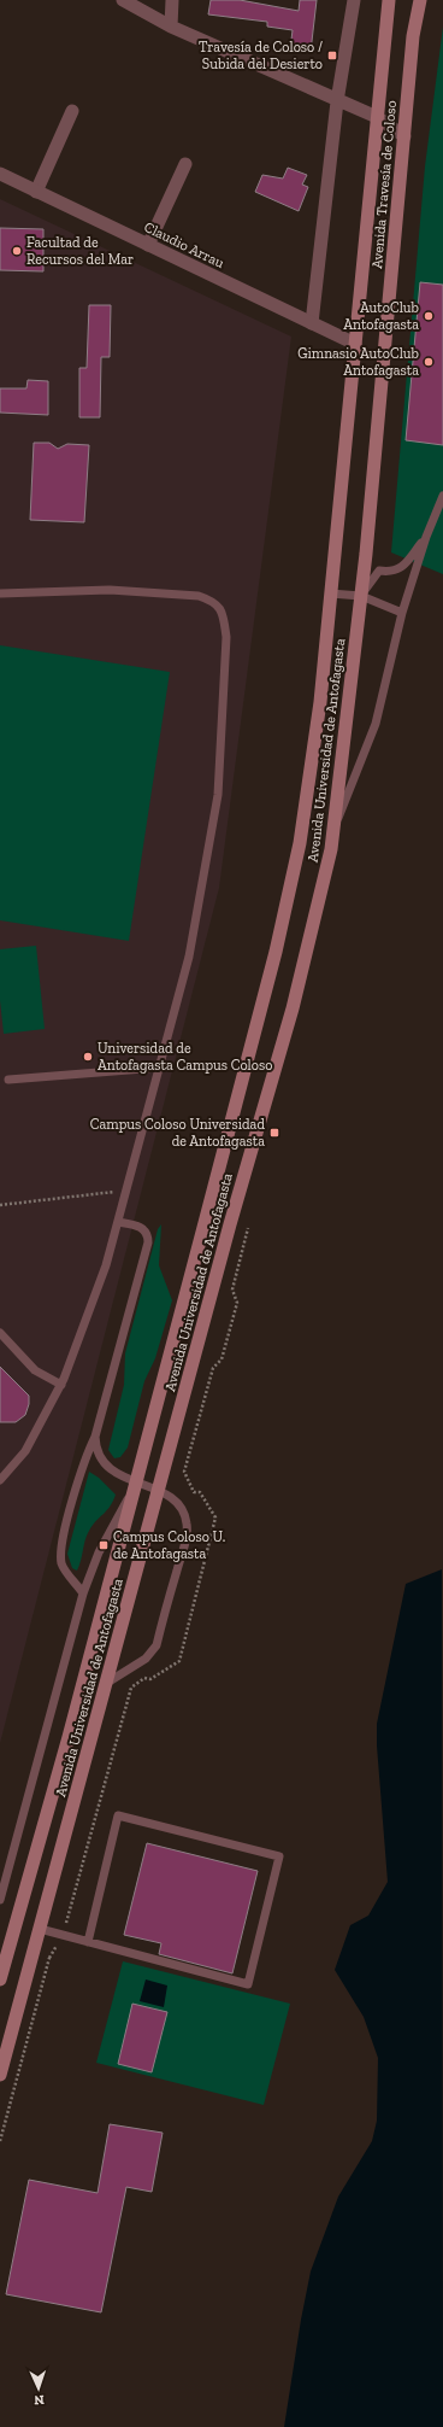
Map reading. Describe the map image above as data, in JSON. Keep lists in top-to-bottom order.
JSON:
{
  "streets": {
    "main road": ["Avenida Travesía de Coloso", "Avenida Universidad de Antofagasta"],
    "street": ["Claudio Arrau"]
  },
  "crossings": [
    ["Avenida Travesía de Coloso", "Claudio Arrau"],
    ["Avenida Travesía de Coloso", "Avenida Universidad de Antofagasta"],
    ["Claudio Arrau", "Avenida Universidad de Antofagasta"]
  ],
  "places": {
    "transit": ["Travesía de Coloso / Subida del Desierto", "Campus Coloso Universidad de Antofagasta", "Campus Coloso U. de Antofagasta"],
    "other": [
      "Facultad de Recursos del Mar",
      "AutoClub Antofagasta",
      "Gimnasio AutoClub Antofagasta",
      "Universidad de Antofagasta Campus Coloso"
    ]
  },
  "north": "bottom"
}
